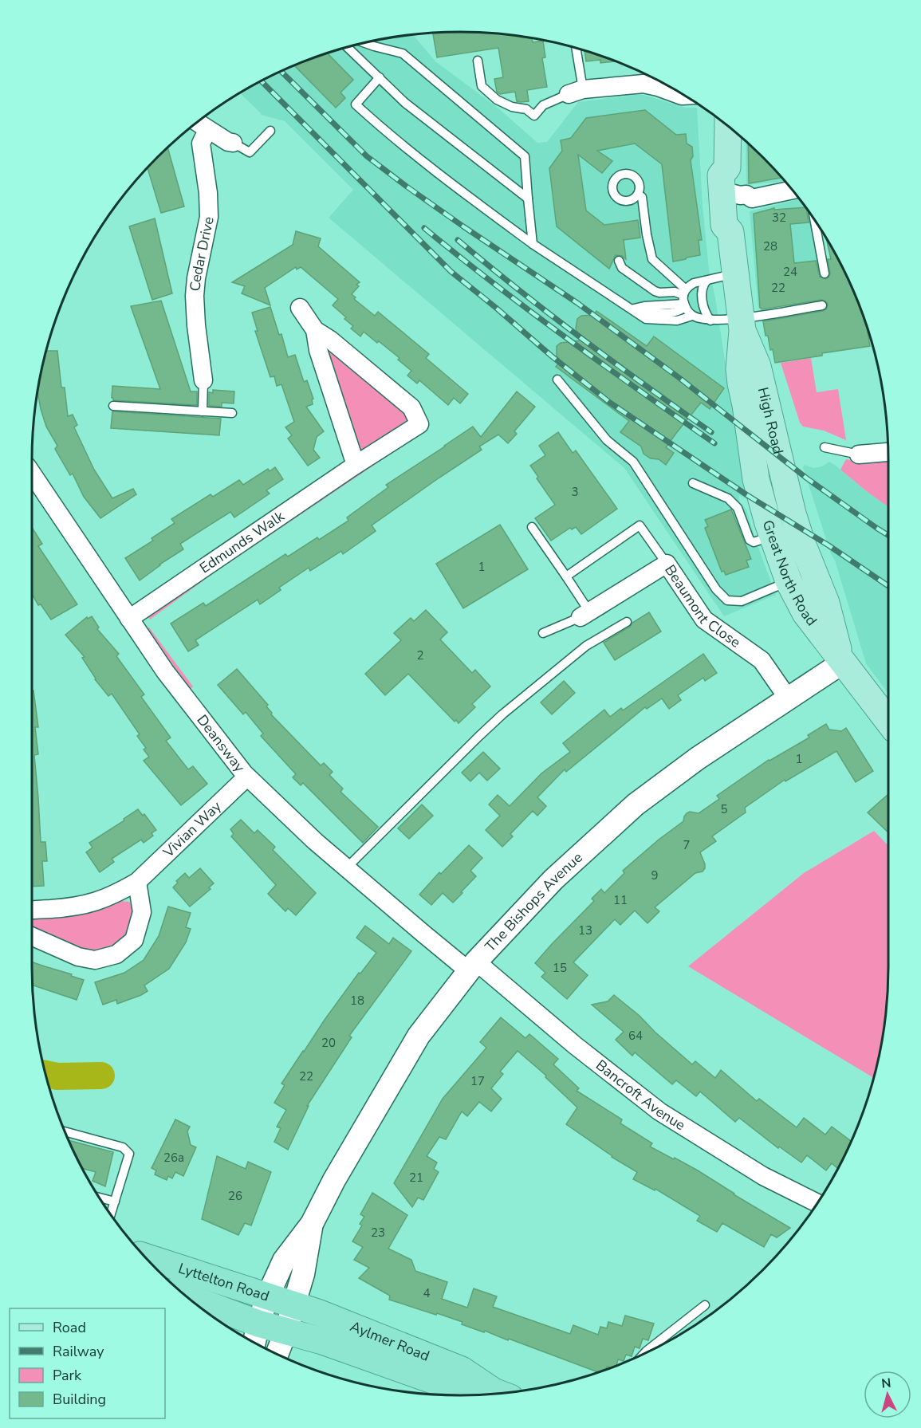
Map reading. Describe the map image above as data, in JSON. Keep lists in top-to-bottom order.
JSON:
{
  "streets": {
    "highway": ["Lyttelton Road", "Aylmer Road"],
    "main road": ["High Road", "Great North Road"],
    "street": [
      "Cedar Drive",
      "Edmunds Walk",
      "Beaumont Close",
      "Deansway",
      "Vivian Way",
      "The Bishops Avenue",
      "Bancroft Avenue"
    ]
  },
  "crossings": [
    ["High Road", "Great North Road"],
    ["Edmunds Walk", "Deansway"],
    ["Great North Road", "The Bishops Avenue"],
    ["Beaumont Close", "The Bishops Avenue"],
    ["Deansway", "Vivian Way"],
    ["Deansway", "The Bishops Avenue"],
    ["Deansway", "Bancroft Avenue"],
    ["The Bishops Avenue", "Bancroft Avenue"],
    ["The Bishops Avenue", "Lyttelton Road"],
    ["The Bishops Avenue", "Aylmer Road"],
    ["Lyttelton Road", "Aylmer Road"]
  ],
  "house_numbers": [
    "32",
    "28",
    "24",
    "22",
    "3",
    "1",
    "2",
    "1",
    "5",
    "7",
    "9",
    "11",
    "13",
    "15",
    "18",
    "64",
    "20",
    "22",
    "17",
    "26a",
    "21",
    "26",
    "23",
    "4"
  ],
  "legend": [
    "Road",
    "Railway",
    "Park",
    "Building"
  ],
  "north": "top"
}
